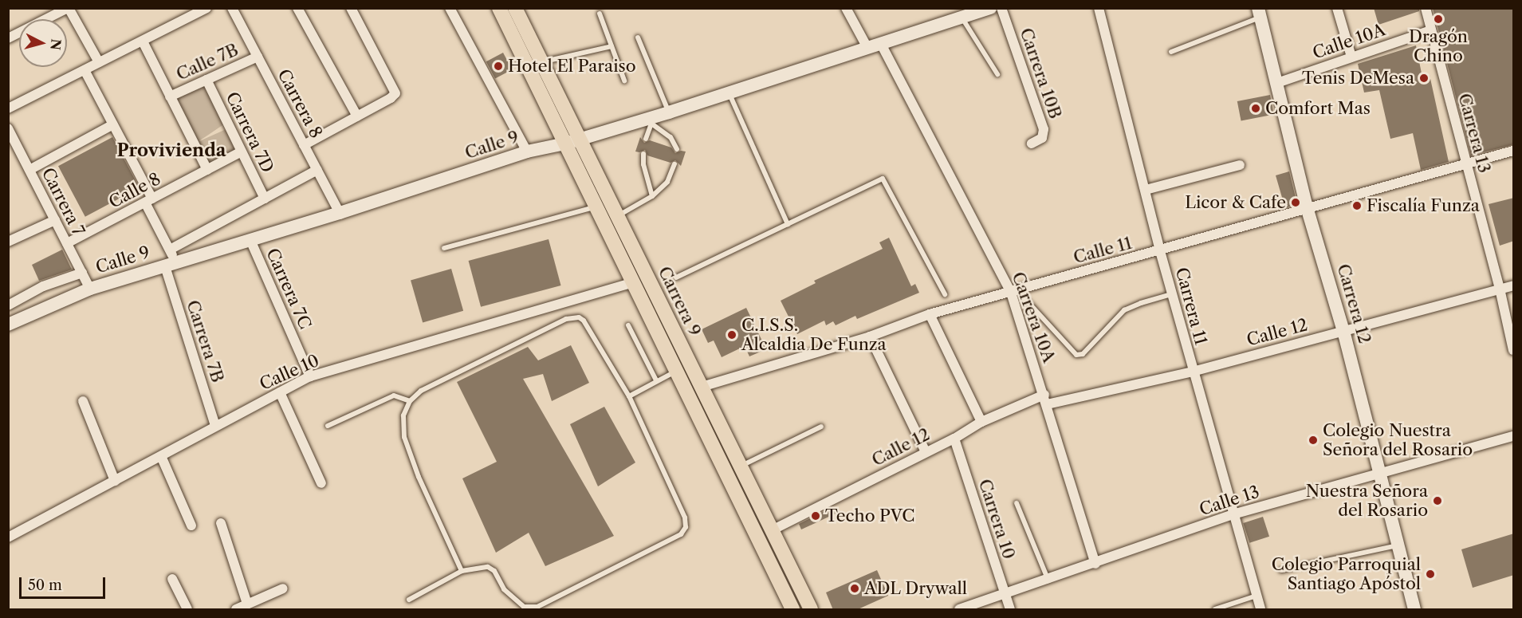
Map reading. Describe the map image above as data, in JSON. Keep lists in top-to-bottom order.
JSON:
{
  "streets": {
    "main road": ["Calle 9", "Carrera 9", "Carrera 12"],
    "street": [
      "Calle 10A",
      "Calle 7B",
      "Carrera 10B",
      "Carrera 8",
      "Carrera 7D",
      "Carrera 13",
      "Calle 8",
      "Carrera 7",
      "Calle 11",
      "Carrera 7C",
      "Carrera 11",
      "Carrera 10A",
      "Calle 12",
      "Carrera 7B",
      "Calle 10",
      "Calle 13",
      "Carrera 10"
    ]
  },
  "crossings": [
    ["Calle 10A", "Carrera 13"],
    ["Calle 10A", "Carrera 12"],
    ["Calle 7B", "Carrera 8"],
    ["Calle 7B", "Carrera 7D"],
    ["Carrera 8", "Calle 9"],
    ["Carrera 7D", "Calle 8"],
    ["Carrera 13", "Calle 11"],
    ["Carrera 13", "Calle 12"],
    ["Calle 9", "Carrera 7"],
    ["Calle 9", "Carrera 7C"],
    ["Calle 9", "Carrera 9"],
    ["Calle 9", "Carrera 10A"],
    ["Calle 9", "Carrera 7B"],
    ["Calle 8", "Carrera 7"],
    ["Calle 11", "Carrera 9"],
    ["Calle 11", "Carrera 12"],
    ["Calle 11", "Carrera 11"],
    ["Calle 11", "Carrera 10A"],
    ["Carrera 7C", "Calle 10"],
    ["Carrera 9", "Calle 12"],
    ["Carrera 9", "Calle 10"],
    ["Carrera 12", "Calle 12"],
    ["Carrera 12", "Calle 13"],
    ["Carrera 11", "Calle 12"],
    ["Carrera 11", "Calle 13"],
    ["Carrera 10A", "Calle 12"],
    ["Carrera 10A", "Calle 13"],
    ["Calle 12", "Carrera 10"],
    ["Carrera 7B", "Calle 10"],
    ["Calle 13", "Carrera 10"]
  ],
  "districts": ["Provivienda"],
  "places": [
    "Dragón Chino",
    "Hotel El Paraiso",
    "Tenis DeMesa",
    "Comfort Mas",
    "Licor & Cafe",
    "Fiscalía Funza",
    "C.I.S.S. Alcaldia De Funza",
    "Colegio Nuestra Señora del Rosario",
    "Nuestra Señora del Rosario",
    "Techo PVC",
    "Colegio Parroquial Santiago Apóstol",
    "ADL Drywall"
  ],
  "scale_bar": "50 m",
  "north": "right"
}
